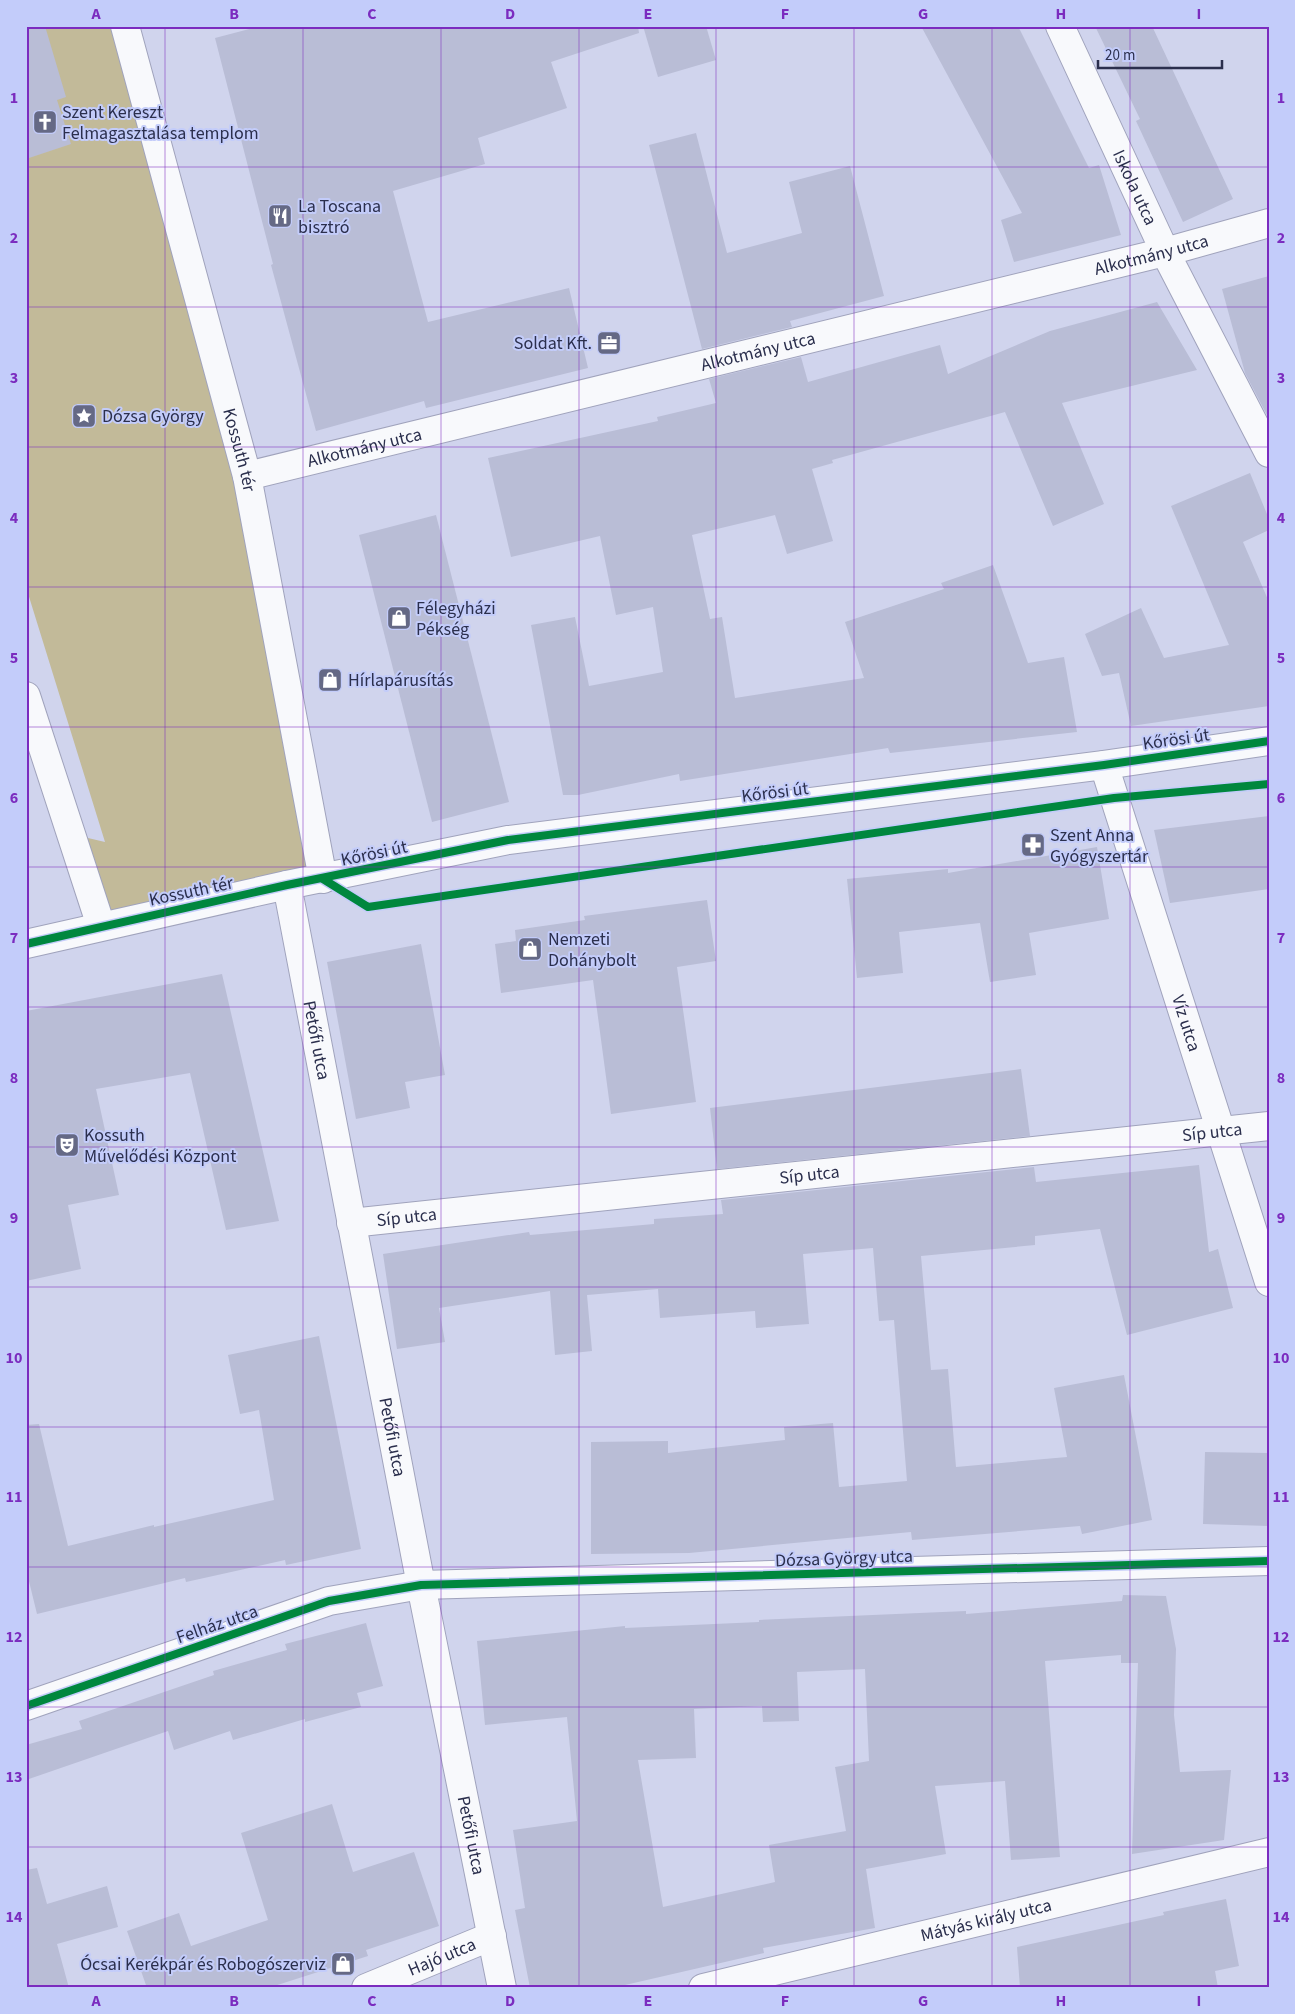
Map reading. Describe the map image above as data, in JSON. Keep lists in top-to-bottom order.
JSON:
{
  "streets": {
    "street": [
      "Iskola utca",
      "Alkotmány utca",
      "Kossuth tér",
      "Kőrösi út",
      "Víz utca",
      "Petőfi utca",
      "Síp utca",
      "Dózsa György utca",
      "Felház utca",
      "Mátyás király utca",
      "Hajó utca"
    ]
  },
  "crossings": [
    ["Iskola utca", "Alkotmány utca"],
    ["Alkotmány utca", "Kossuth tér"],
    ["Kossuth tér", "Kőrösi út"],
    ["Kossuth tér", "Petőfi utca"],
    ["Kőrösi út", "Víz utca"],
    ["Kőrösi út", "Petőfi utca"],
    ["Víz utca", "Síp utca"],
    ["Petőfi utca", "Síp utca"],
    ["Petőfi utca", "Dózsa György utca"],
    ["Petőfi utca", "Felház utca"],
    ["Petőfi utca", "Hajó utca"],
    ["Dózsa György utca", "Felház utca"]
  ],
  "places": {
    "church": ["Szent Kereszt Felmagasztalása templom"],
    "restaurant": ["La Toscana bisztró"],
    "office": ["Soldat Kft."],
    "place": ["Dózsa György"],
    "shop": [
      "Félegyházi Pékség",
      "Hírlapárusítás",
      "Nemzeti Dohánybolt",
      "Ócsai Kerékpár és Robogószerviz"
    ],
    "pharmacy": ["Szent Anna Gyógyszertár"],
    "theatre": ["Kossuth Művelődési Központ"]
  },
  "scale_bar": "20 m",
  "grid": {
    "columns": [
      "A",
      "B",
      "C",
      "D",
      "E",
      "F",
      "G",
      "H",
      "I"
    ],
    "rows": [
      "1",
      "2",
      "3",
      "4",
      "5",
      "6",
      "7",
      "8",
      "9",
      "10",
      "11",
      "12",
      "13",
      "14"
    ]
  }
}
